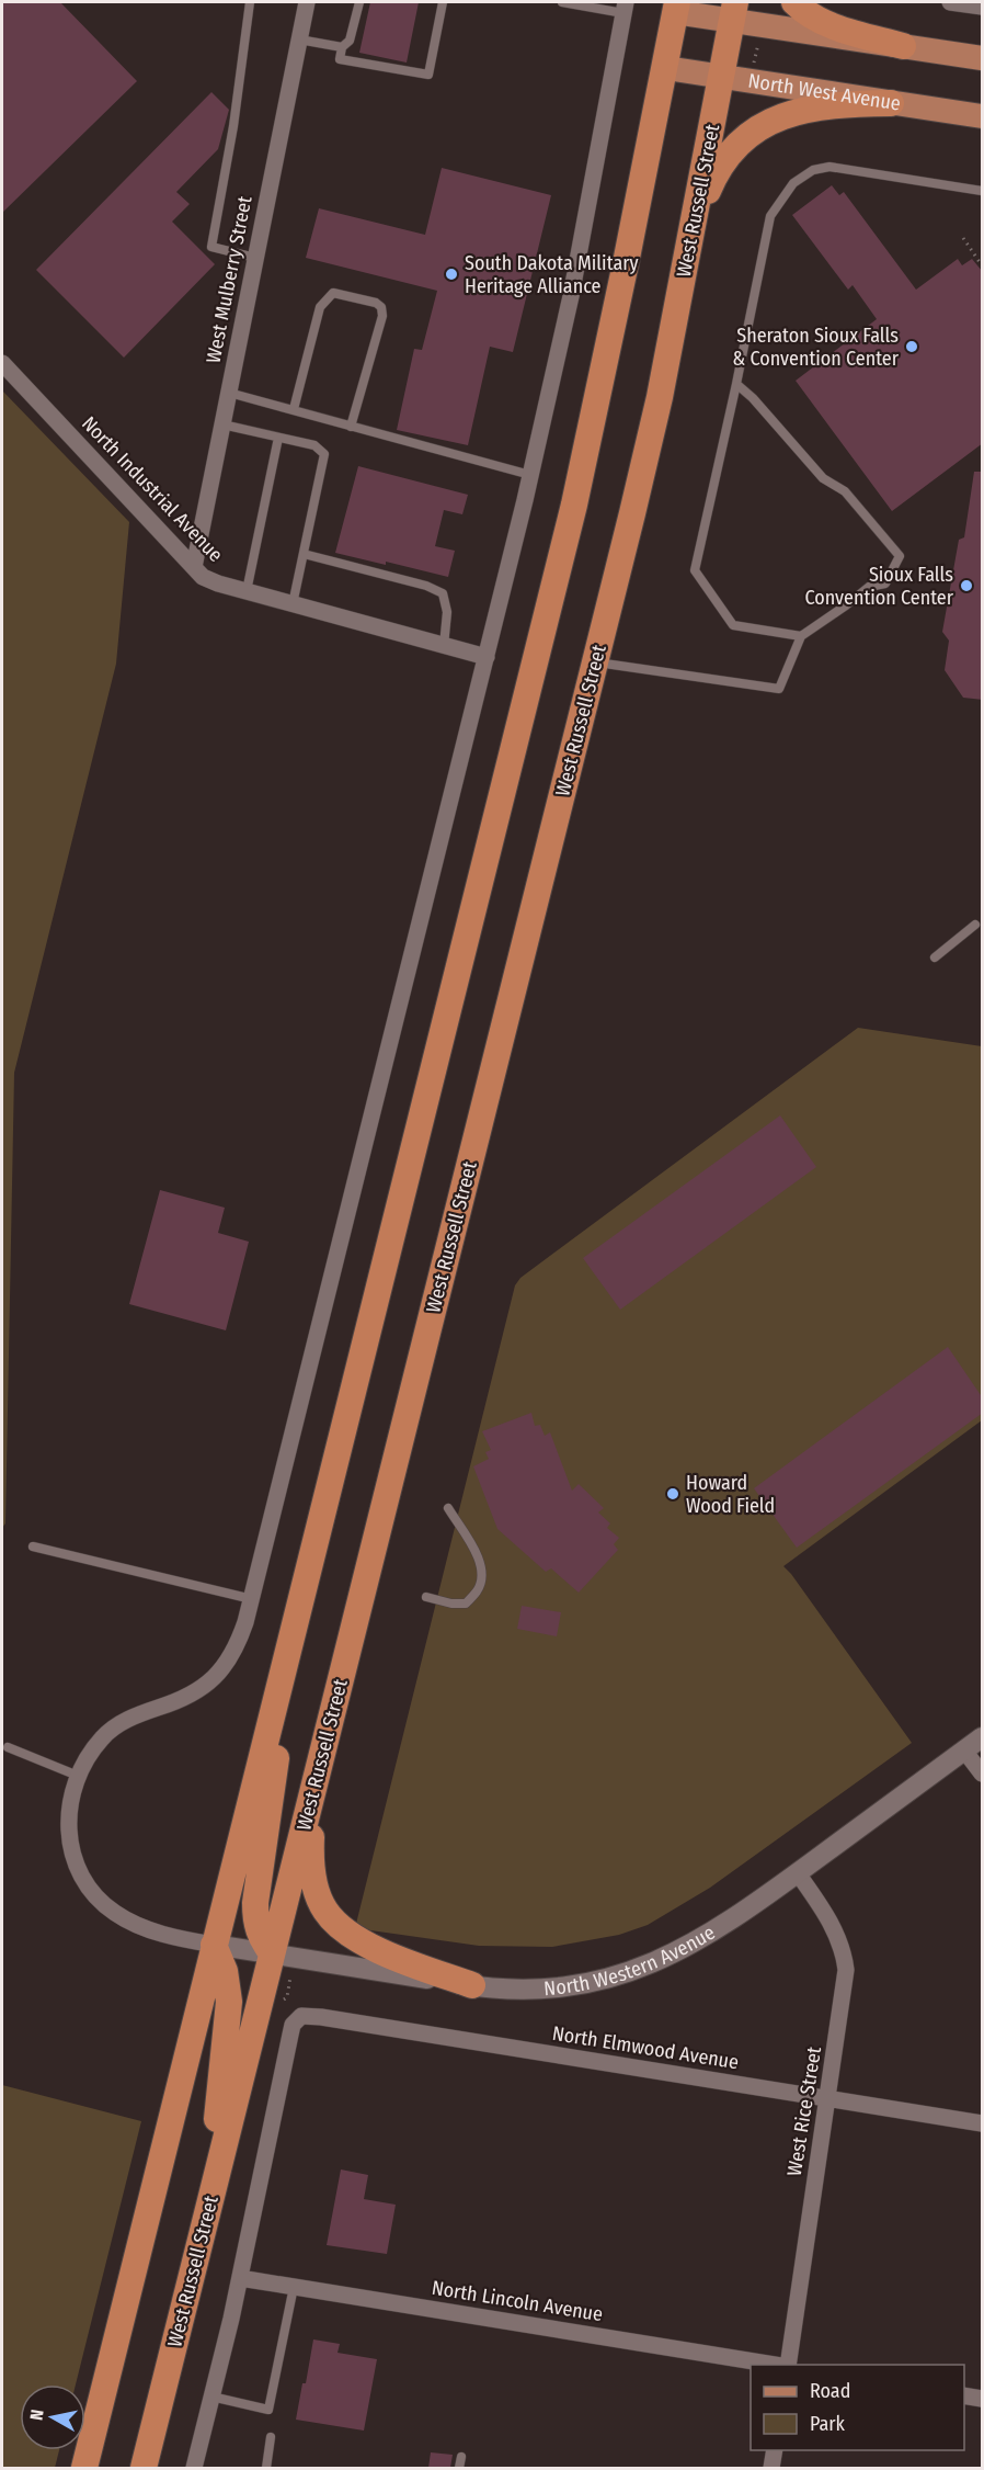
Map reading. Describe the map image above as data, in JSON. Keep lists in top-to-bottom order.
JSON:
{
  "streets": {
    "highway": ["West Russell Street"],
    "main road": ["North West Avenue"],
    "street": [
      "West Mulberry Street",
      "North Industrial Avenue",
      "North Western Avenue",
      "North Elmwood Avenue",
      "West Rice Street",
      "North Lincoln Avenue"
    ]
  },
  "crossings": [
    ["North West Avenue", "West Russell Street"],
    ["West Russell Street", "North Western Avenue"],
    ["West Mulberry Street", "North Industrial Avenue"],
    ["North Western Avenue", "West Rice Street"],
    ["North Elmwood Avenue", "West Rice Street"],
    ["North Elmwood Avenue", "North Lincoln Avenue"]
  ],
  "places": [
    "South Dakota Military Heritage Alliance",
    "Sheraton Sioux Falls & Convention Center",
    "Sioux Falls Convention Center",
    "Howard Wood Field"
  ],
  "legend": ["Road", "Park"],
  "north": "left"
}
